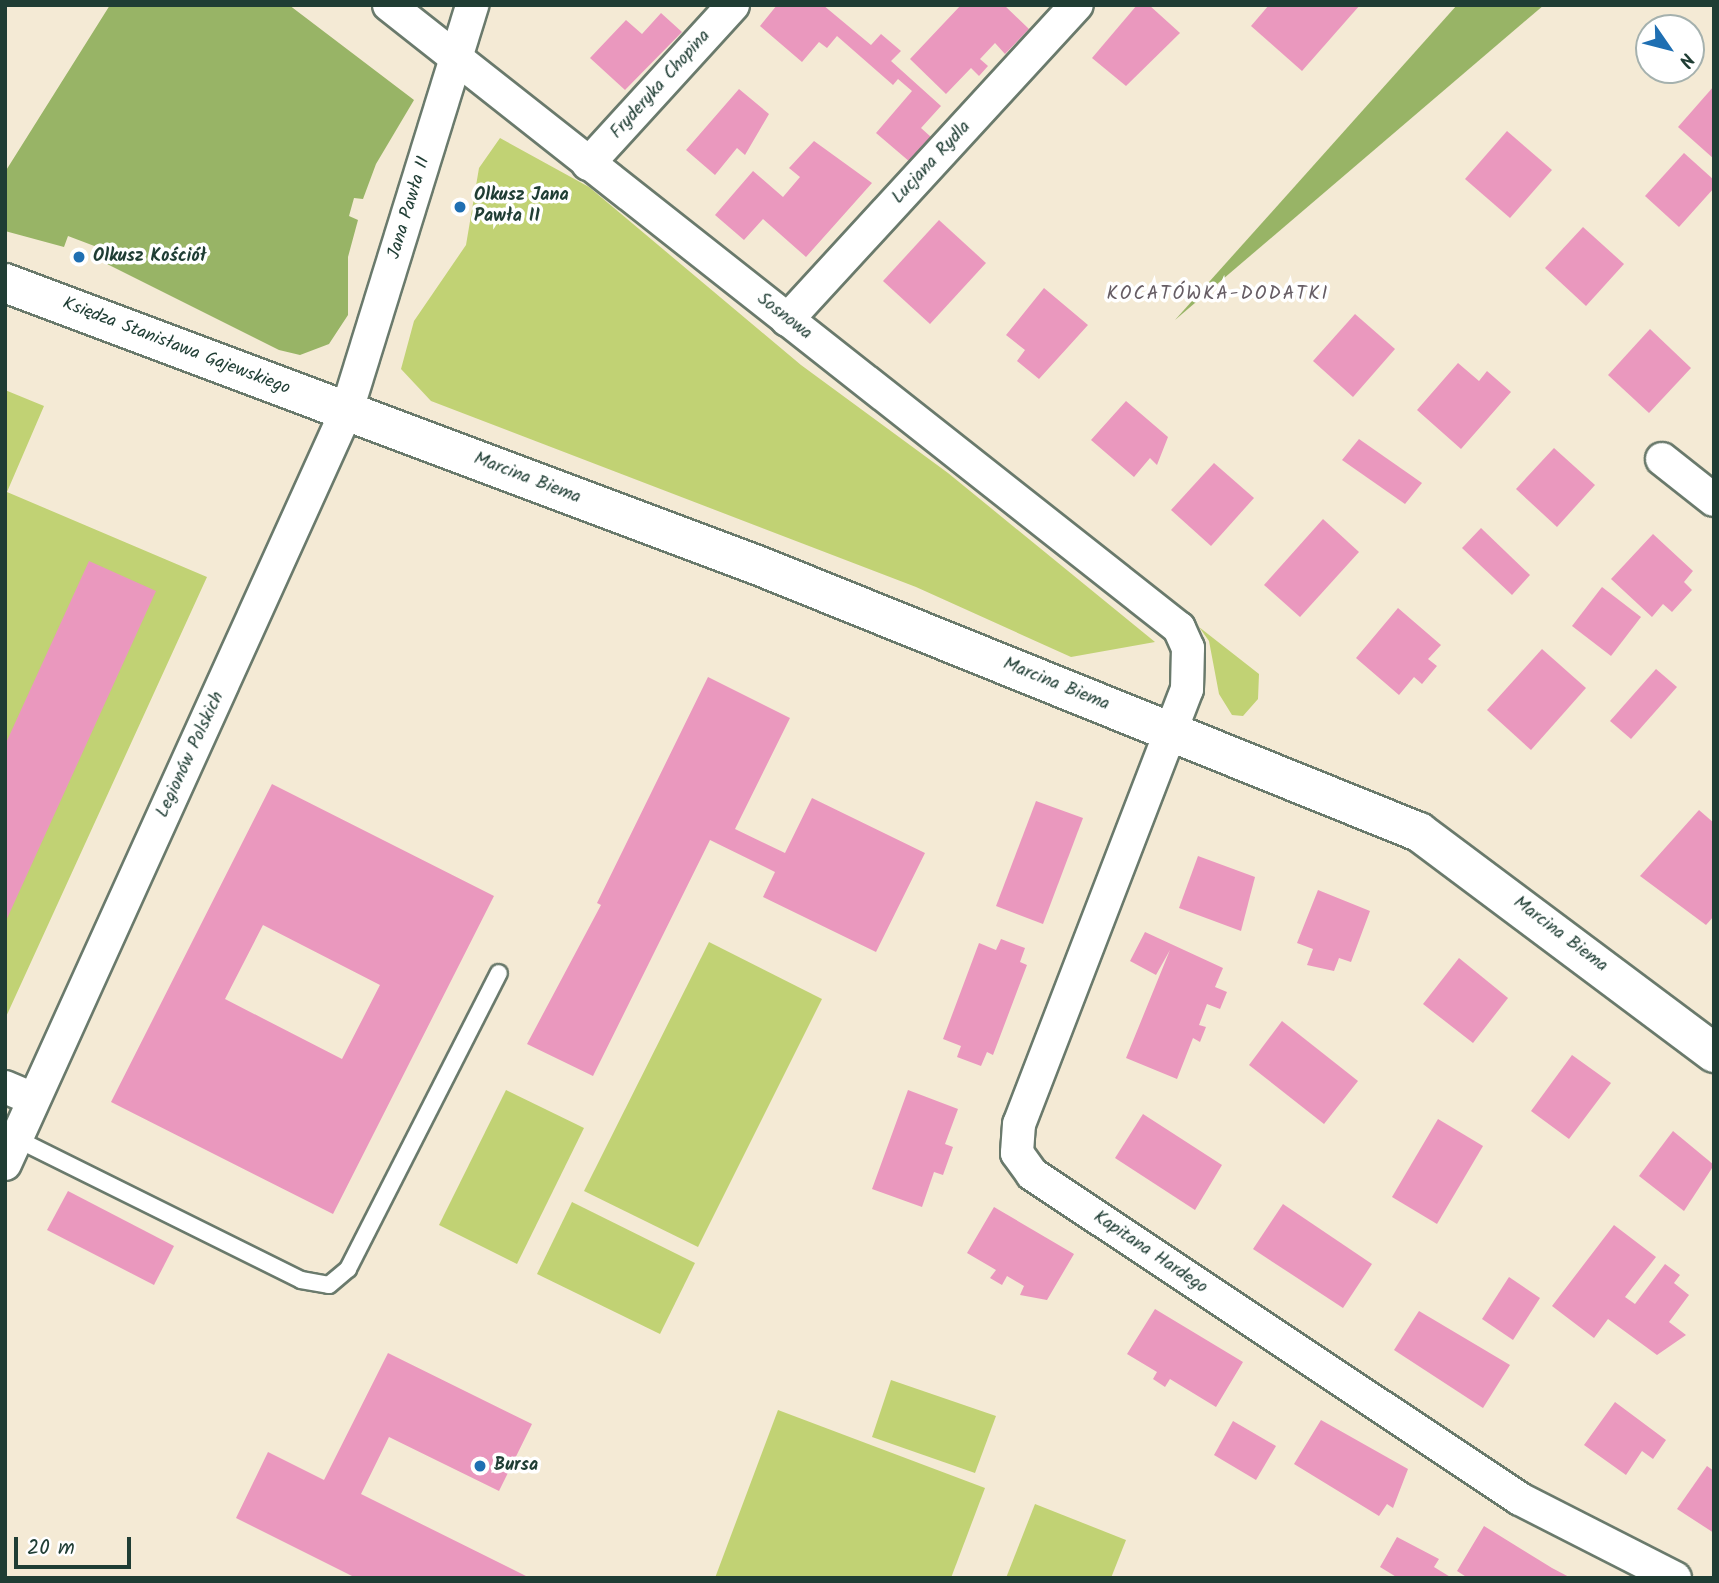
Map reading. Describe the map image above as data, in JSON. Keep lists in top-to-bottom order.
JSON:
{
  "streets": {
    "street": [
      "Fryderyka Chopina",
      "Lucjana Rydla",
      "Jana Pawła II",
      "Sosnowa",
      "Księdza Stanisława Gajewskiego",
      "Marcina Biema",
      "Legionów Polskich",
      "Kapitana Hardego"
    ]
  },
  "crossings": [
    ["Fryderyka Chopina", "Sosnowa"],
    ["Lucjana Rydla", "Sosnowa"],
    ["Jana Pawła II", "Sosnowa"],
    ["Jana Pawła II", "Księdza Stanisława Gajewskiego"],
    ["Jana Pawła II", "Marcina Biema"],
    ["Jana Pawła II", "Legionów Polskich"],
    ["Sosnowa", "Kapitana Hardego"],
    ["Księdza Stanisława Gajewskiego", "Marcina Biema"],
    ["Księdza Stanisława Gajewskiego", "Legionów Polskich"],
    ["Marcina Biema", "Legionów Polskich"],
    ["Marcina Biema", "Kapitana Hardego"]
  ],
  "districts": ["KOCATÓWKA-DODATKI"],
  "places": ["Olkusz Jana Pawła II", "Olkusz Kościół", "Bursa"],
  "scale_bar": "20 m",
  "north": "bottom right"
}
